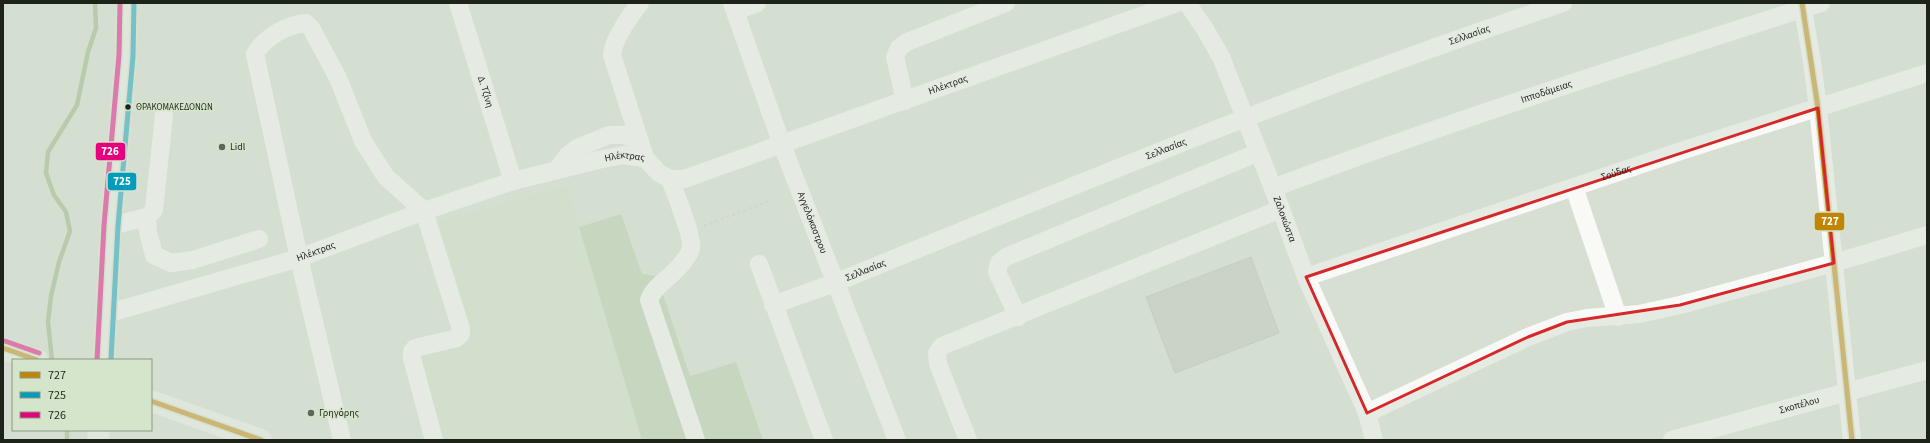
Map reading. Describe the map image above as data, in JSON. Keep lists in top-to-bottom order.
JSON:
{
  "streets": {
    "street": [
      "Σελλασίας",
      "Ηλέκτρας",
      "Δ. Τζίνη",
      "Ιπποδάμειας",
      "Σούδας",
      "Ζαλοκώστα",
      "Αγγελόκαστρου",
      "Σκοπέλου"
    ]
  },
  "crossings": [
    ["Σελλασίας", "Ζαλοκώστα"],
    ["Σελλασίας", "Αγγελόκαστρου"],
    ["Ηλέκτρας", "Δ. Τζίνη"],
    ["Ηλέκτρας", "Αγγελόκαστρου"],
    ["Ιπποδάμειας", "Ζαλοκώστα"],
    ["Σούδας", "Ζαλοκώστα"]
  ],
  "places": ["ΘΡΑΚΟΜΑΚΕΔΟΝΩΝ", "Lidl", "Γρηγόρης"],
  "lines": ["transit line 727", "transit line 725", "transit line 726"],
  "legend": ["727", "725", "726"]
}
